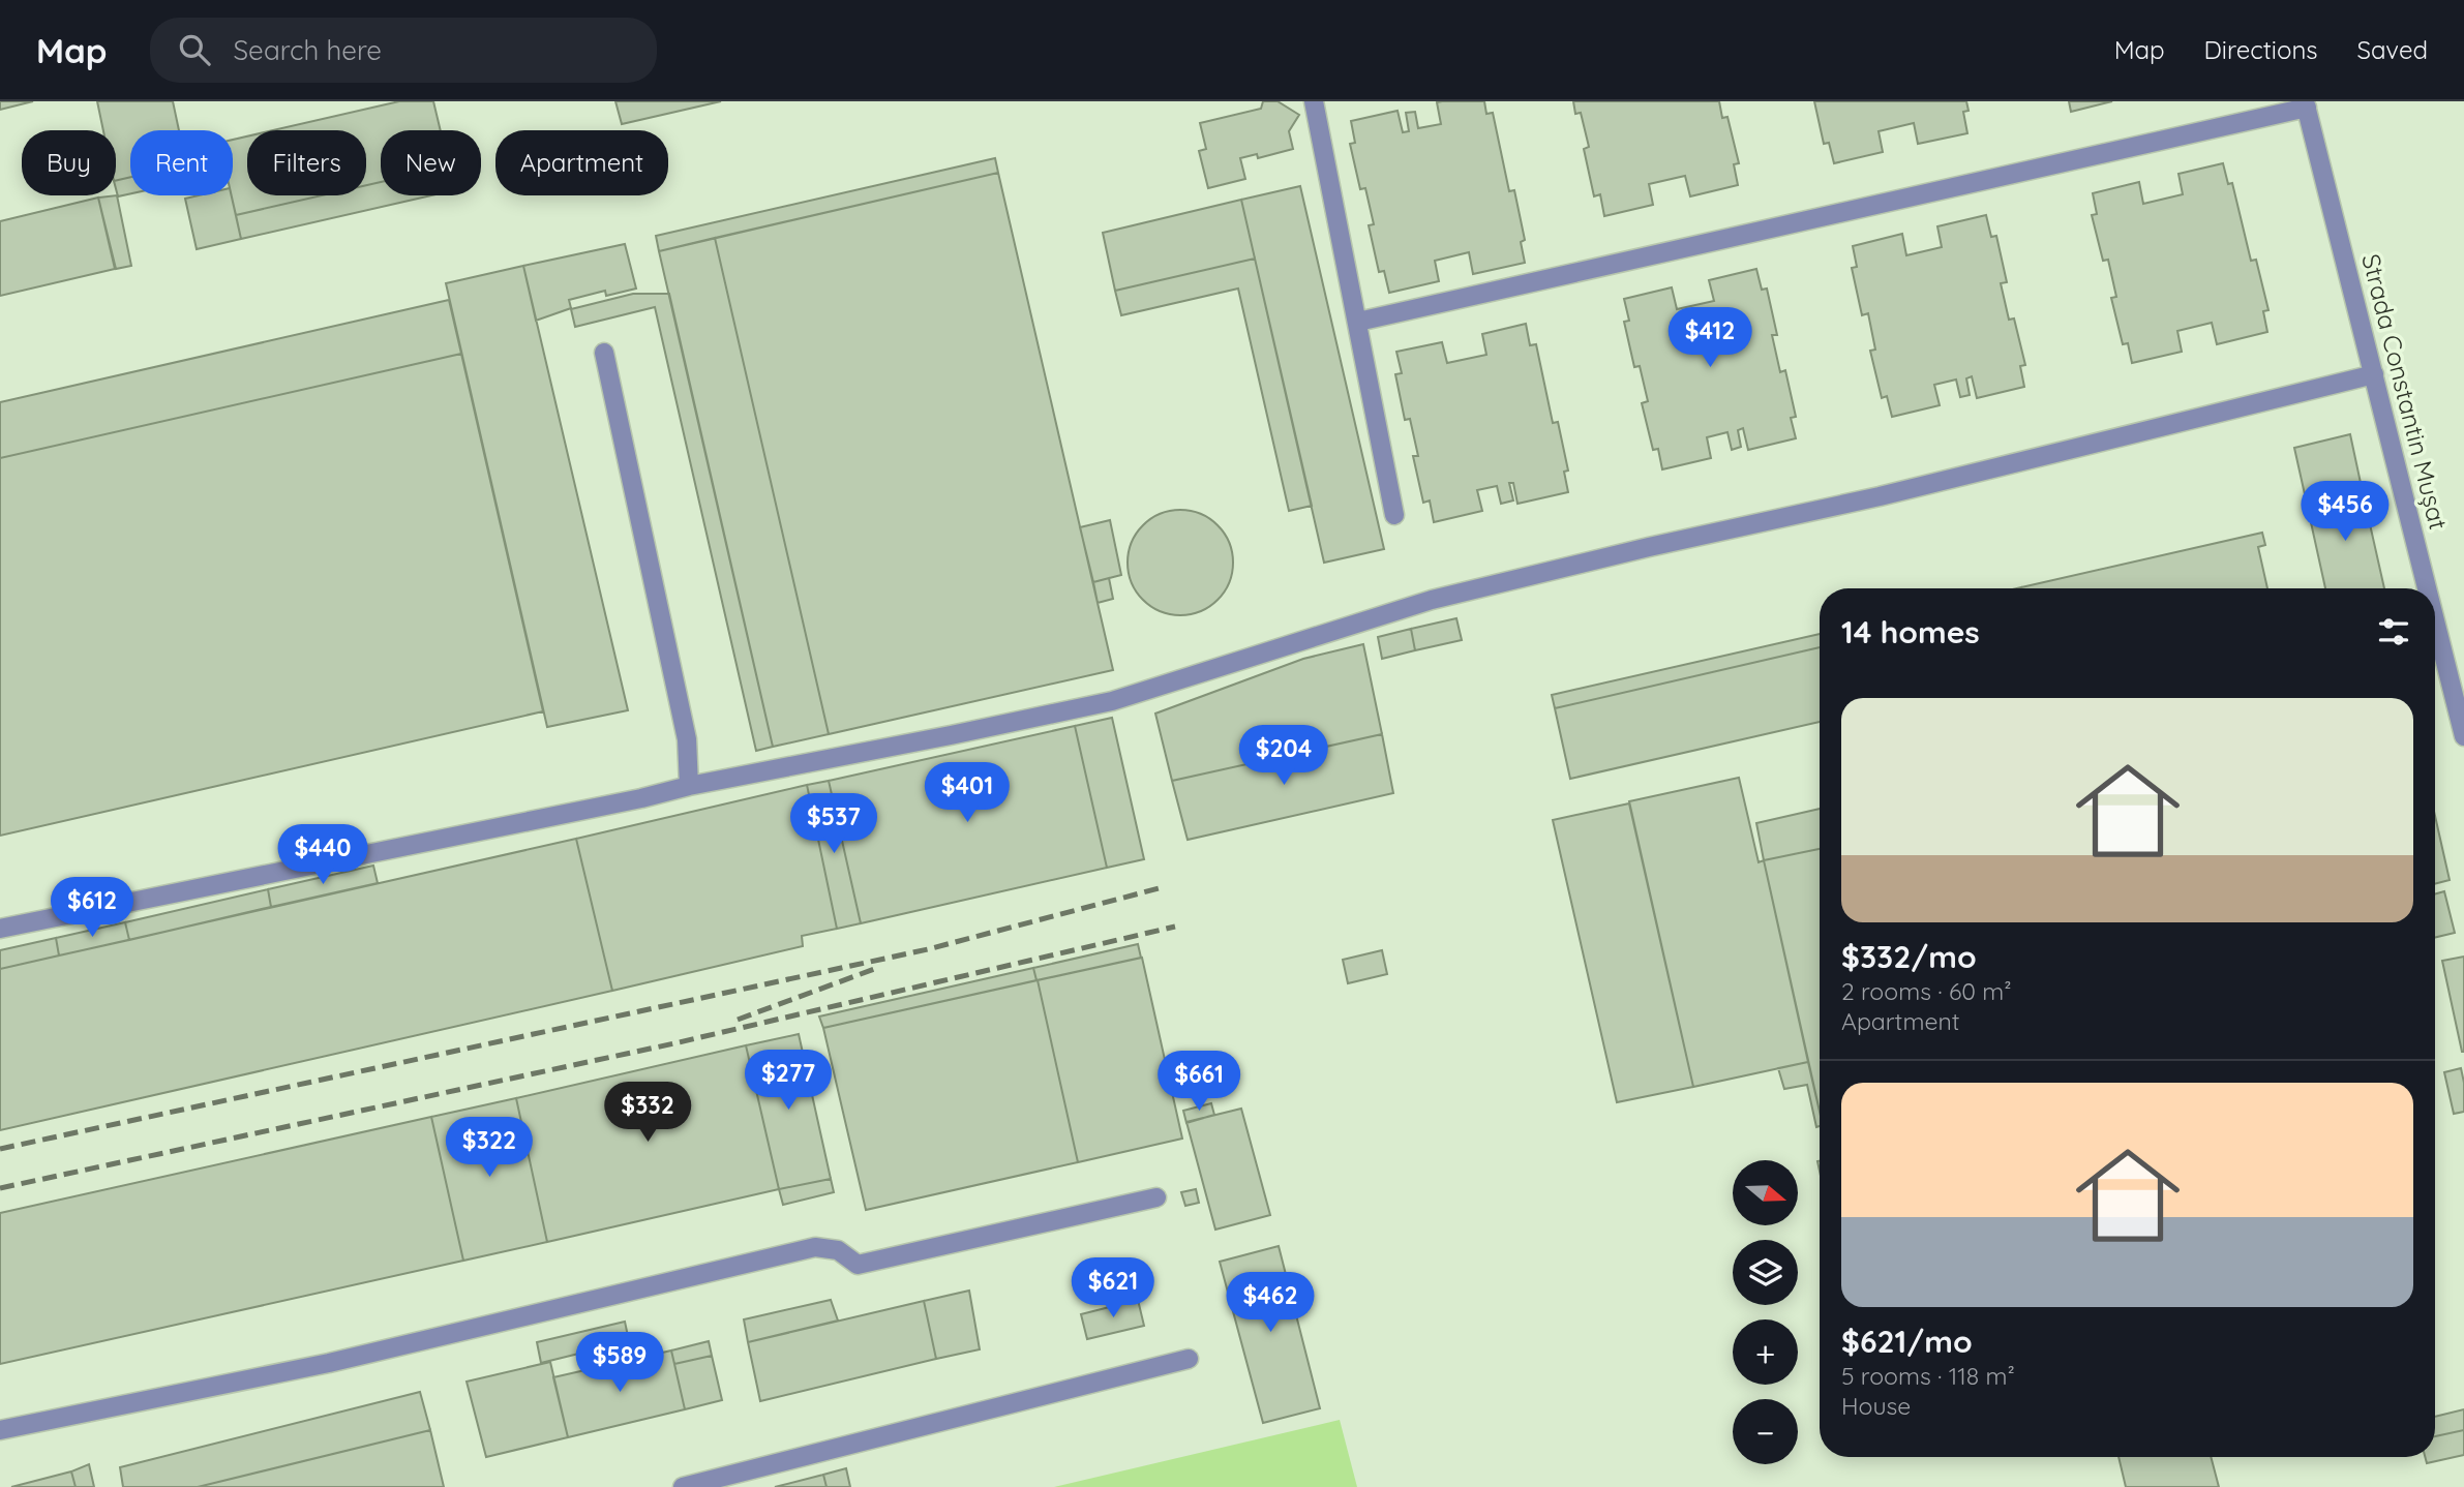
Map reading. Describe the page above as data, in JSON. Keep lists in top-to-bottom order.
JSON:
{
  "streets": {
    "street": ["Strada Constantin Mușat"]
  },
  "north": "right",
  "page": {
    "header": "Map",
    "search": "Search here",
    "nav": ["Map", "Directions", "Saved"],
    "chip": [
      "Buy",
      "Rent",
      "Filters",
      "New",
      "Apartment"
    ],
    "price": [
      "$412",
      "$456",
      "$204",
      "$401",
      "$537",
      "$440",
      "$612",
      "$277",
      "$661",
      "$332",
      "$322",
      "$621",
      "$462",
      "$589"
    ],
    "heading": "14 homes",
    "list": [
      {
        "name": "$332/mo",
        "note": "2 rooms · 60 m² · Apartment"
      },
      {
        "name": "$621/mo",
        "note": "5 rooms · 118 m² · House"
      }
    ],
    "map_buttons": ["+", "−"]
  }
}
